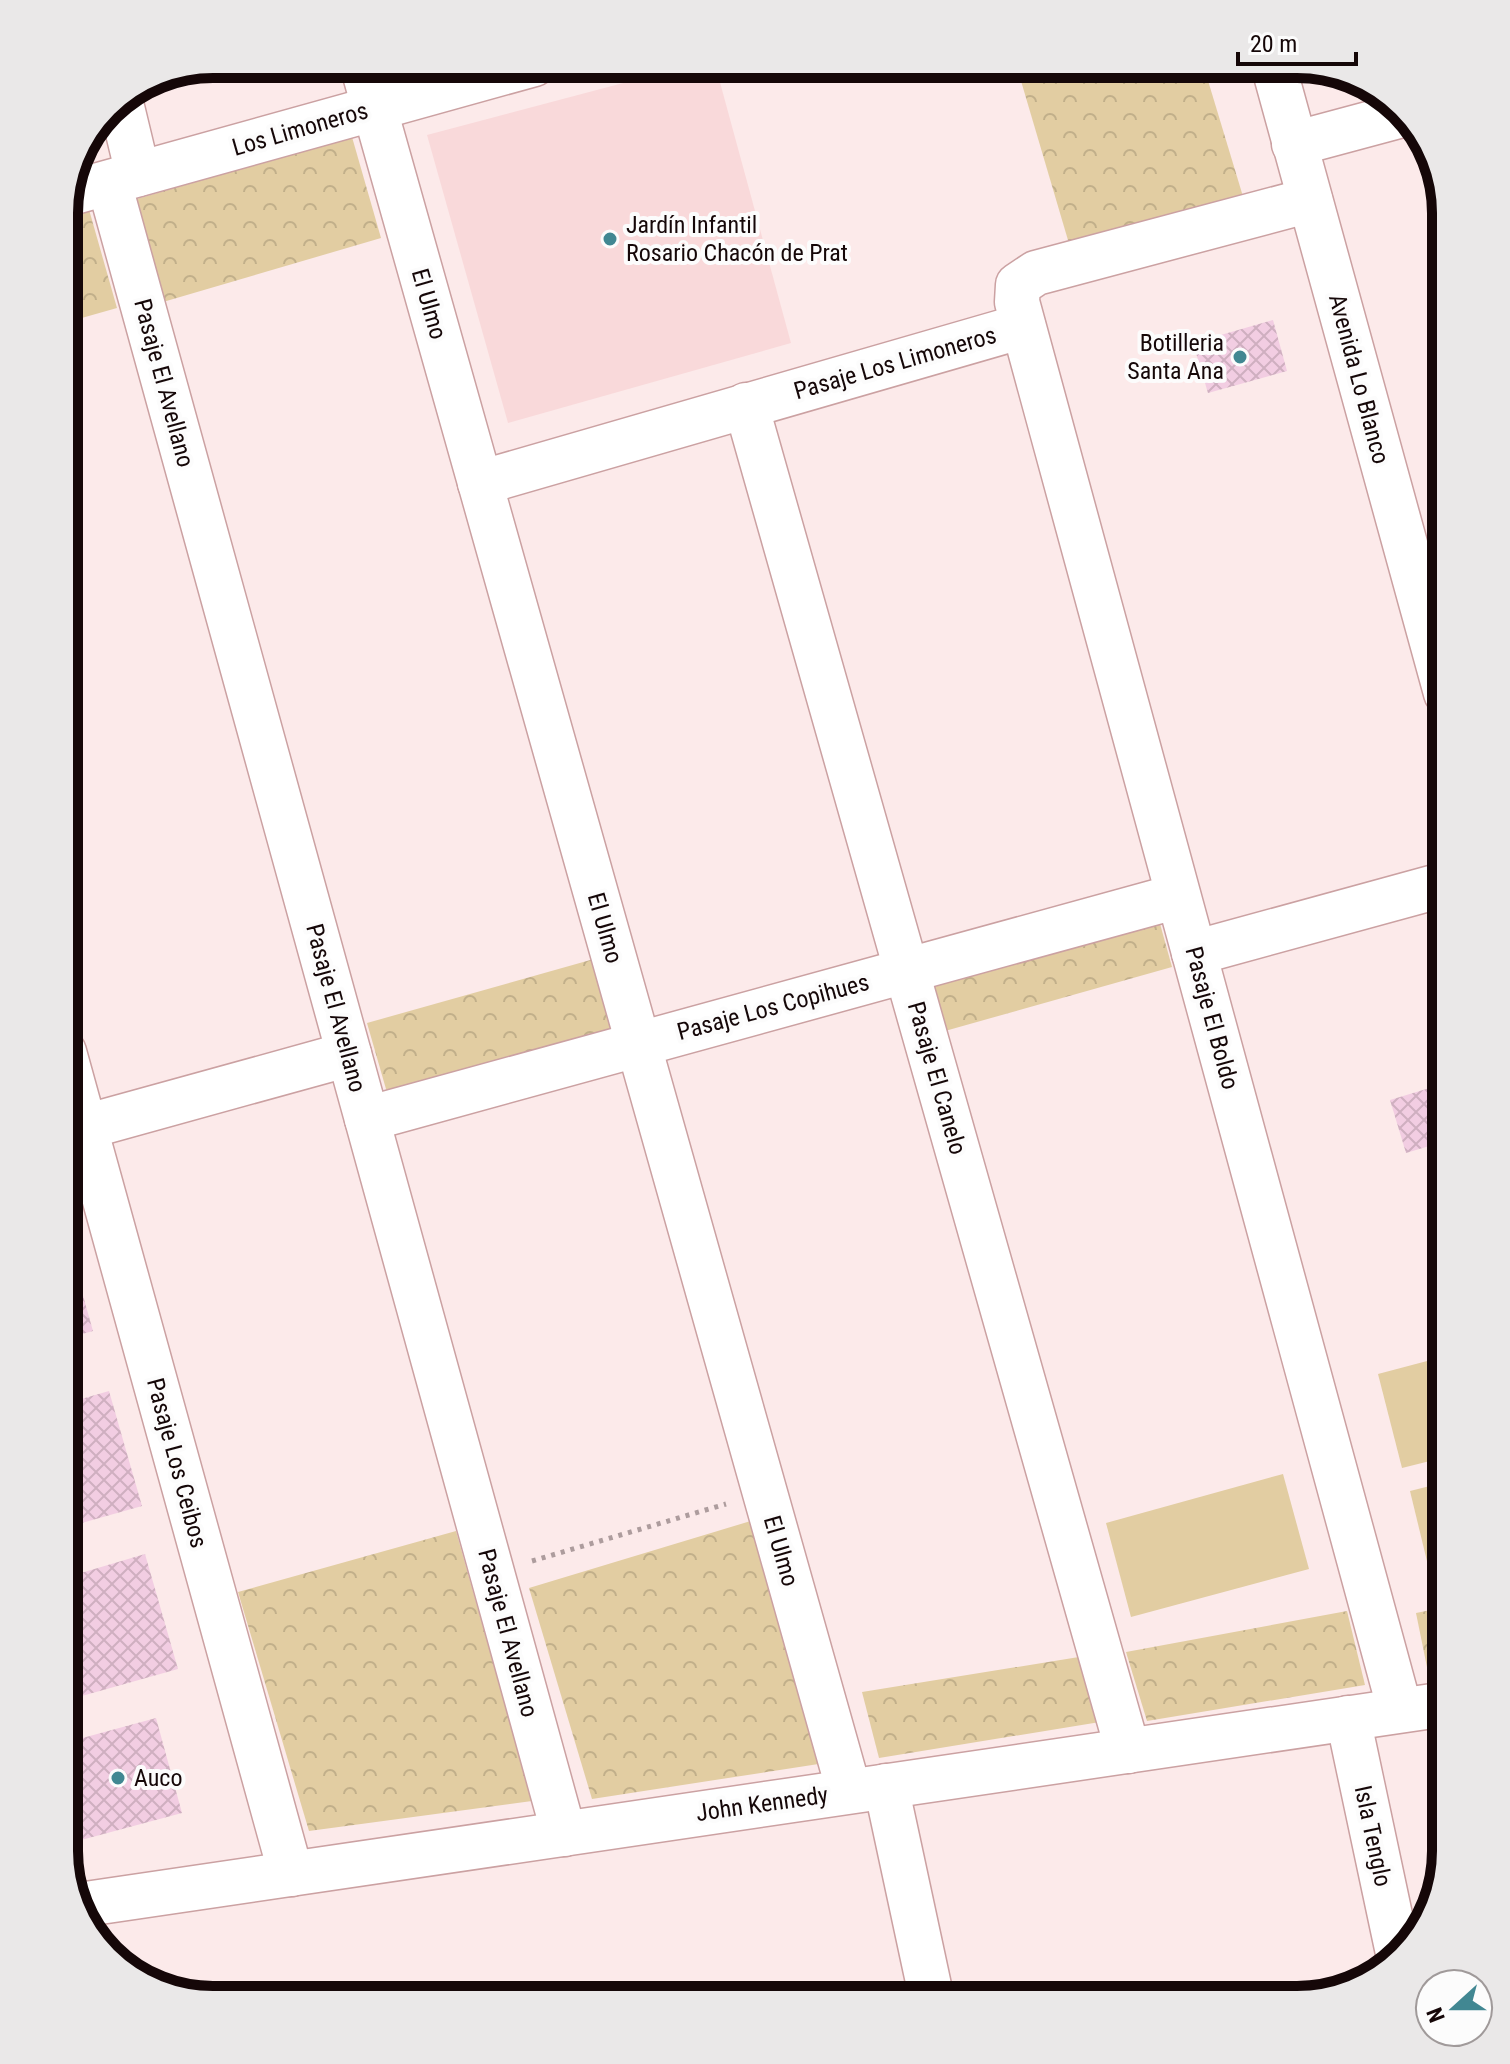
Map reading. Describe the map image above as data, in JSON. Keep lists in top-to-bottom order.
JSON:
{
  "streets": {
    "street": [
      "Los Limoneros",
      "El Ulmo",
      "Pasaje Los Limoneros",
      "Avenida Lo Blanco",
      "Pasaje El Avellano",
      "Pasaje Los Copihues",
      "Pasaje El Boldo",
      "Pasaje El Canelo",
      "Pasaje Los Ceibos",
      "John Kennedy",
      "Isla Tenglo"
    ]
  },
  "crossings": [
    ["Los Limoneros", "El Ulmo"],
    ["Los Limoneros", "Pasaje El Avellano"],
    ["El Ulmo", "Pasaje Los Limoneros"],
    ["El Ulmo", "Pasaje Los Copihues"],
    ["El Ulmo", "John Kennedy"],
    ["Pasaje Los Limoneros", "Avenida Lo Blanco"],
    ["Pasaje Los Limoneros", "Pasaje El Boldo"],
    ["Pasaje Los Limoneros", "Pasaje El Canelo"],
    ["Pasaje El Avellano", "Pasaje Los Copihues"],
    ["Pasaje El Avellano", "John Kennedy"],
    ["Pasaje Los Copihues", "Pasaje El Boldo"],
    ["Pasaje Los Copihues", "Pasaje El Canelo"],
    ["Pasaje El Boldo", "John Kennedy"],
    ["Pasaje El Canelo", "John Kennedy"],
    ["Pasaje Los Ceibos", "John Kennedy"],
    ["John Kennedy", "Isla Tenglo"]
  ],
  "places": ["Jardín Infantil Rosario Chacón de Prat", "Botilleria Santa Ana", "Auco"],
  "scale_bar": "20 m",
  "north": "left"
}
